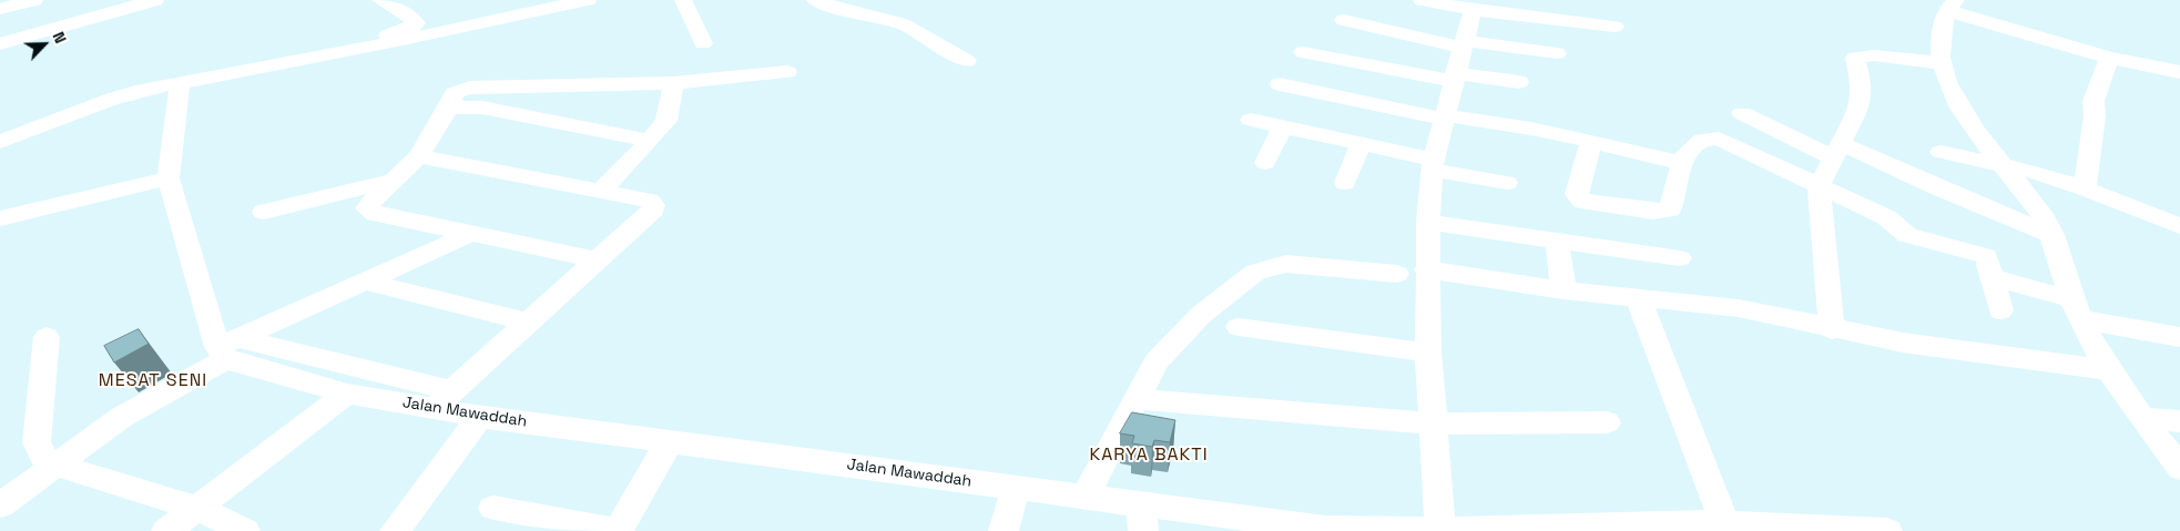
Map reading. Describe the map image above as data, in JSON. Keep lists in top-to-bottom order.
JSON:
{
  "streets": {
    "street": ["Jalan Mawaddah"]
  },
  "districts": ["MESAT SENI", "KARYA BAKTI"],
  "north": "top right"
}
